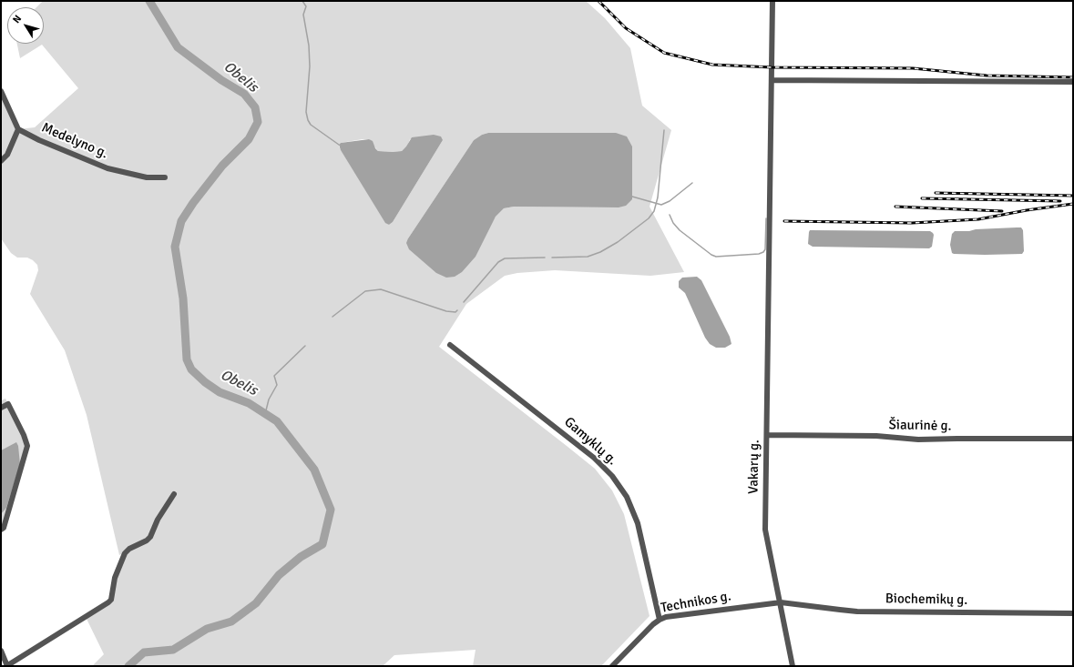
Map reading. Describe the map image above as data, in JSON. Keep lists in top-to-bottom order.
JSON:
{
  "streets": {
    "street": [
      "Medelyno g.",
      "Šiaurinė g.",
      "Gamyklų g.",
      "Vakarų g.",
      "Biochemikų g.",
      "Technikos g."
    ]
  },
  "crossings": [
    ["Šiaurinė g.", "Vakarų g."],
    ["Gamyklų g.", "Technikos g."],
    ["Vakarų g.", "Biochemikų g."],
    ["Vakarų g.", "Technikos g."],
    ["Biochemikų g.", "Technikos g."]
  ],
  "water": ["Obelis"],
  "north": "top left"
}
